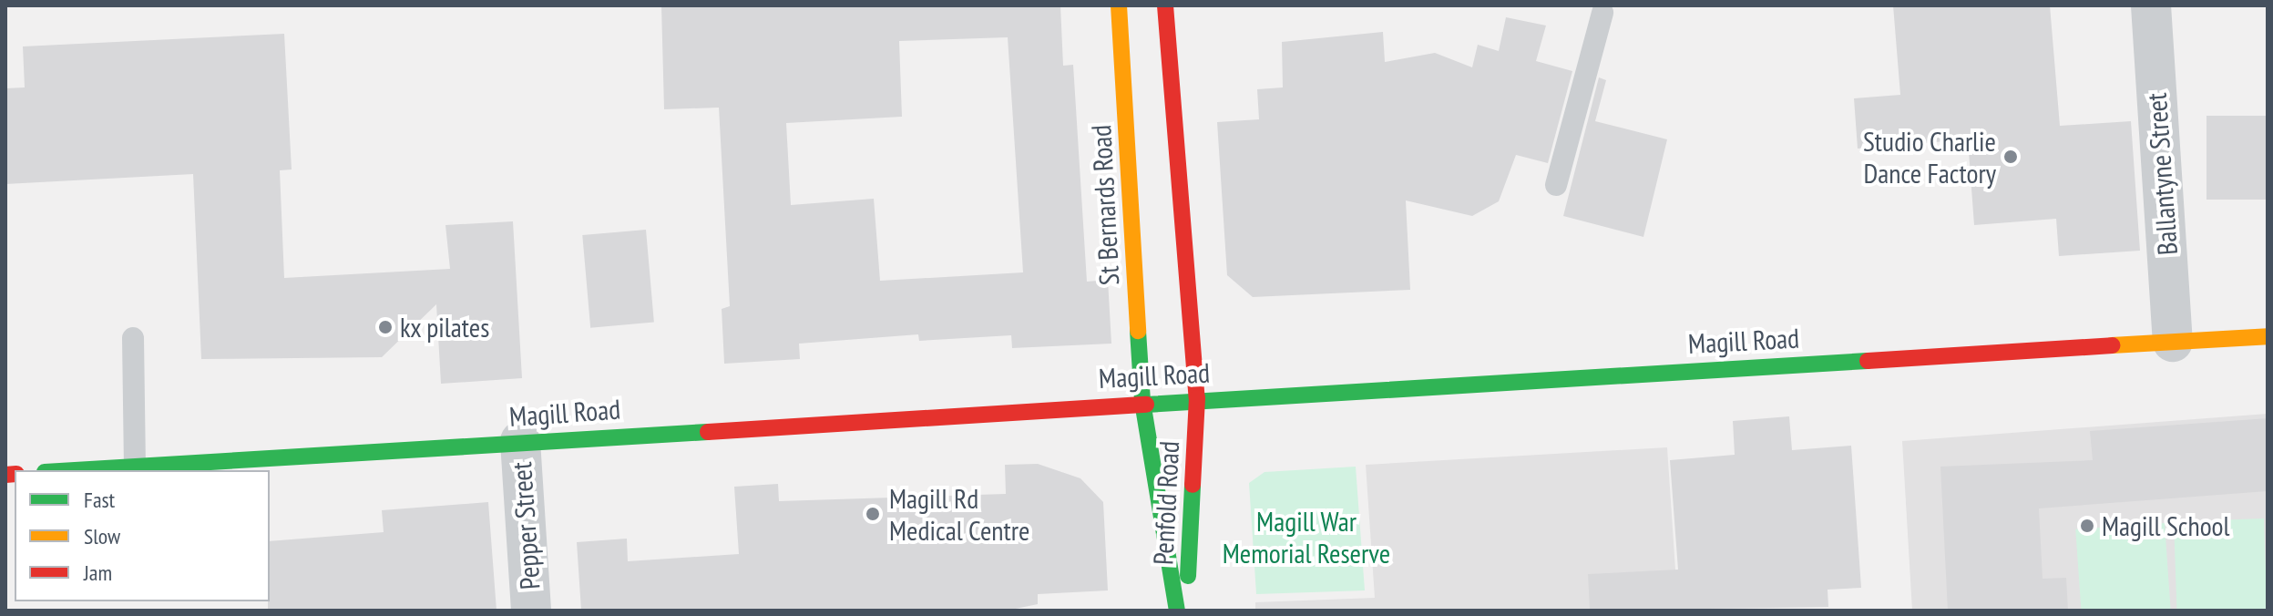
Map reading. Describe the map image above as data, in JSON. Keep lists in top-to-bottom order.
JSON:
{
  "streets": {
    "main road": ["St Bernards Road", "Magill Road", "Penfold Road"],
    "street": ["Ballantyne Street", "Pepper Street"]
  },
  "crossings": [
    ["Ballantyne Street", "Magill Road"],
    ["St Bernards Road", "Magill Road"],
    ["St Bernards Road", "Penfold Road"],
    ["Magill Road", "Penfold Road"],
    ["Magill Road", "Pepper Street"]
  ],
  "parks": ["Magill War Memorial Reserve"],
  "places": [
    "Studio Charlie Dance Factory",
    "kx pilates",
    "Magill Rd Medical Centre",
    "Magill School"
  ],
  "legend": ["Fast", "Slow", "Jam"]
}
